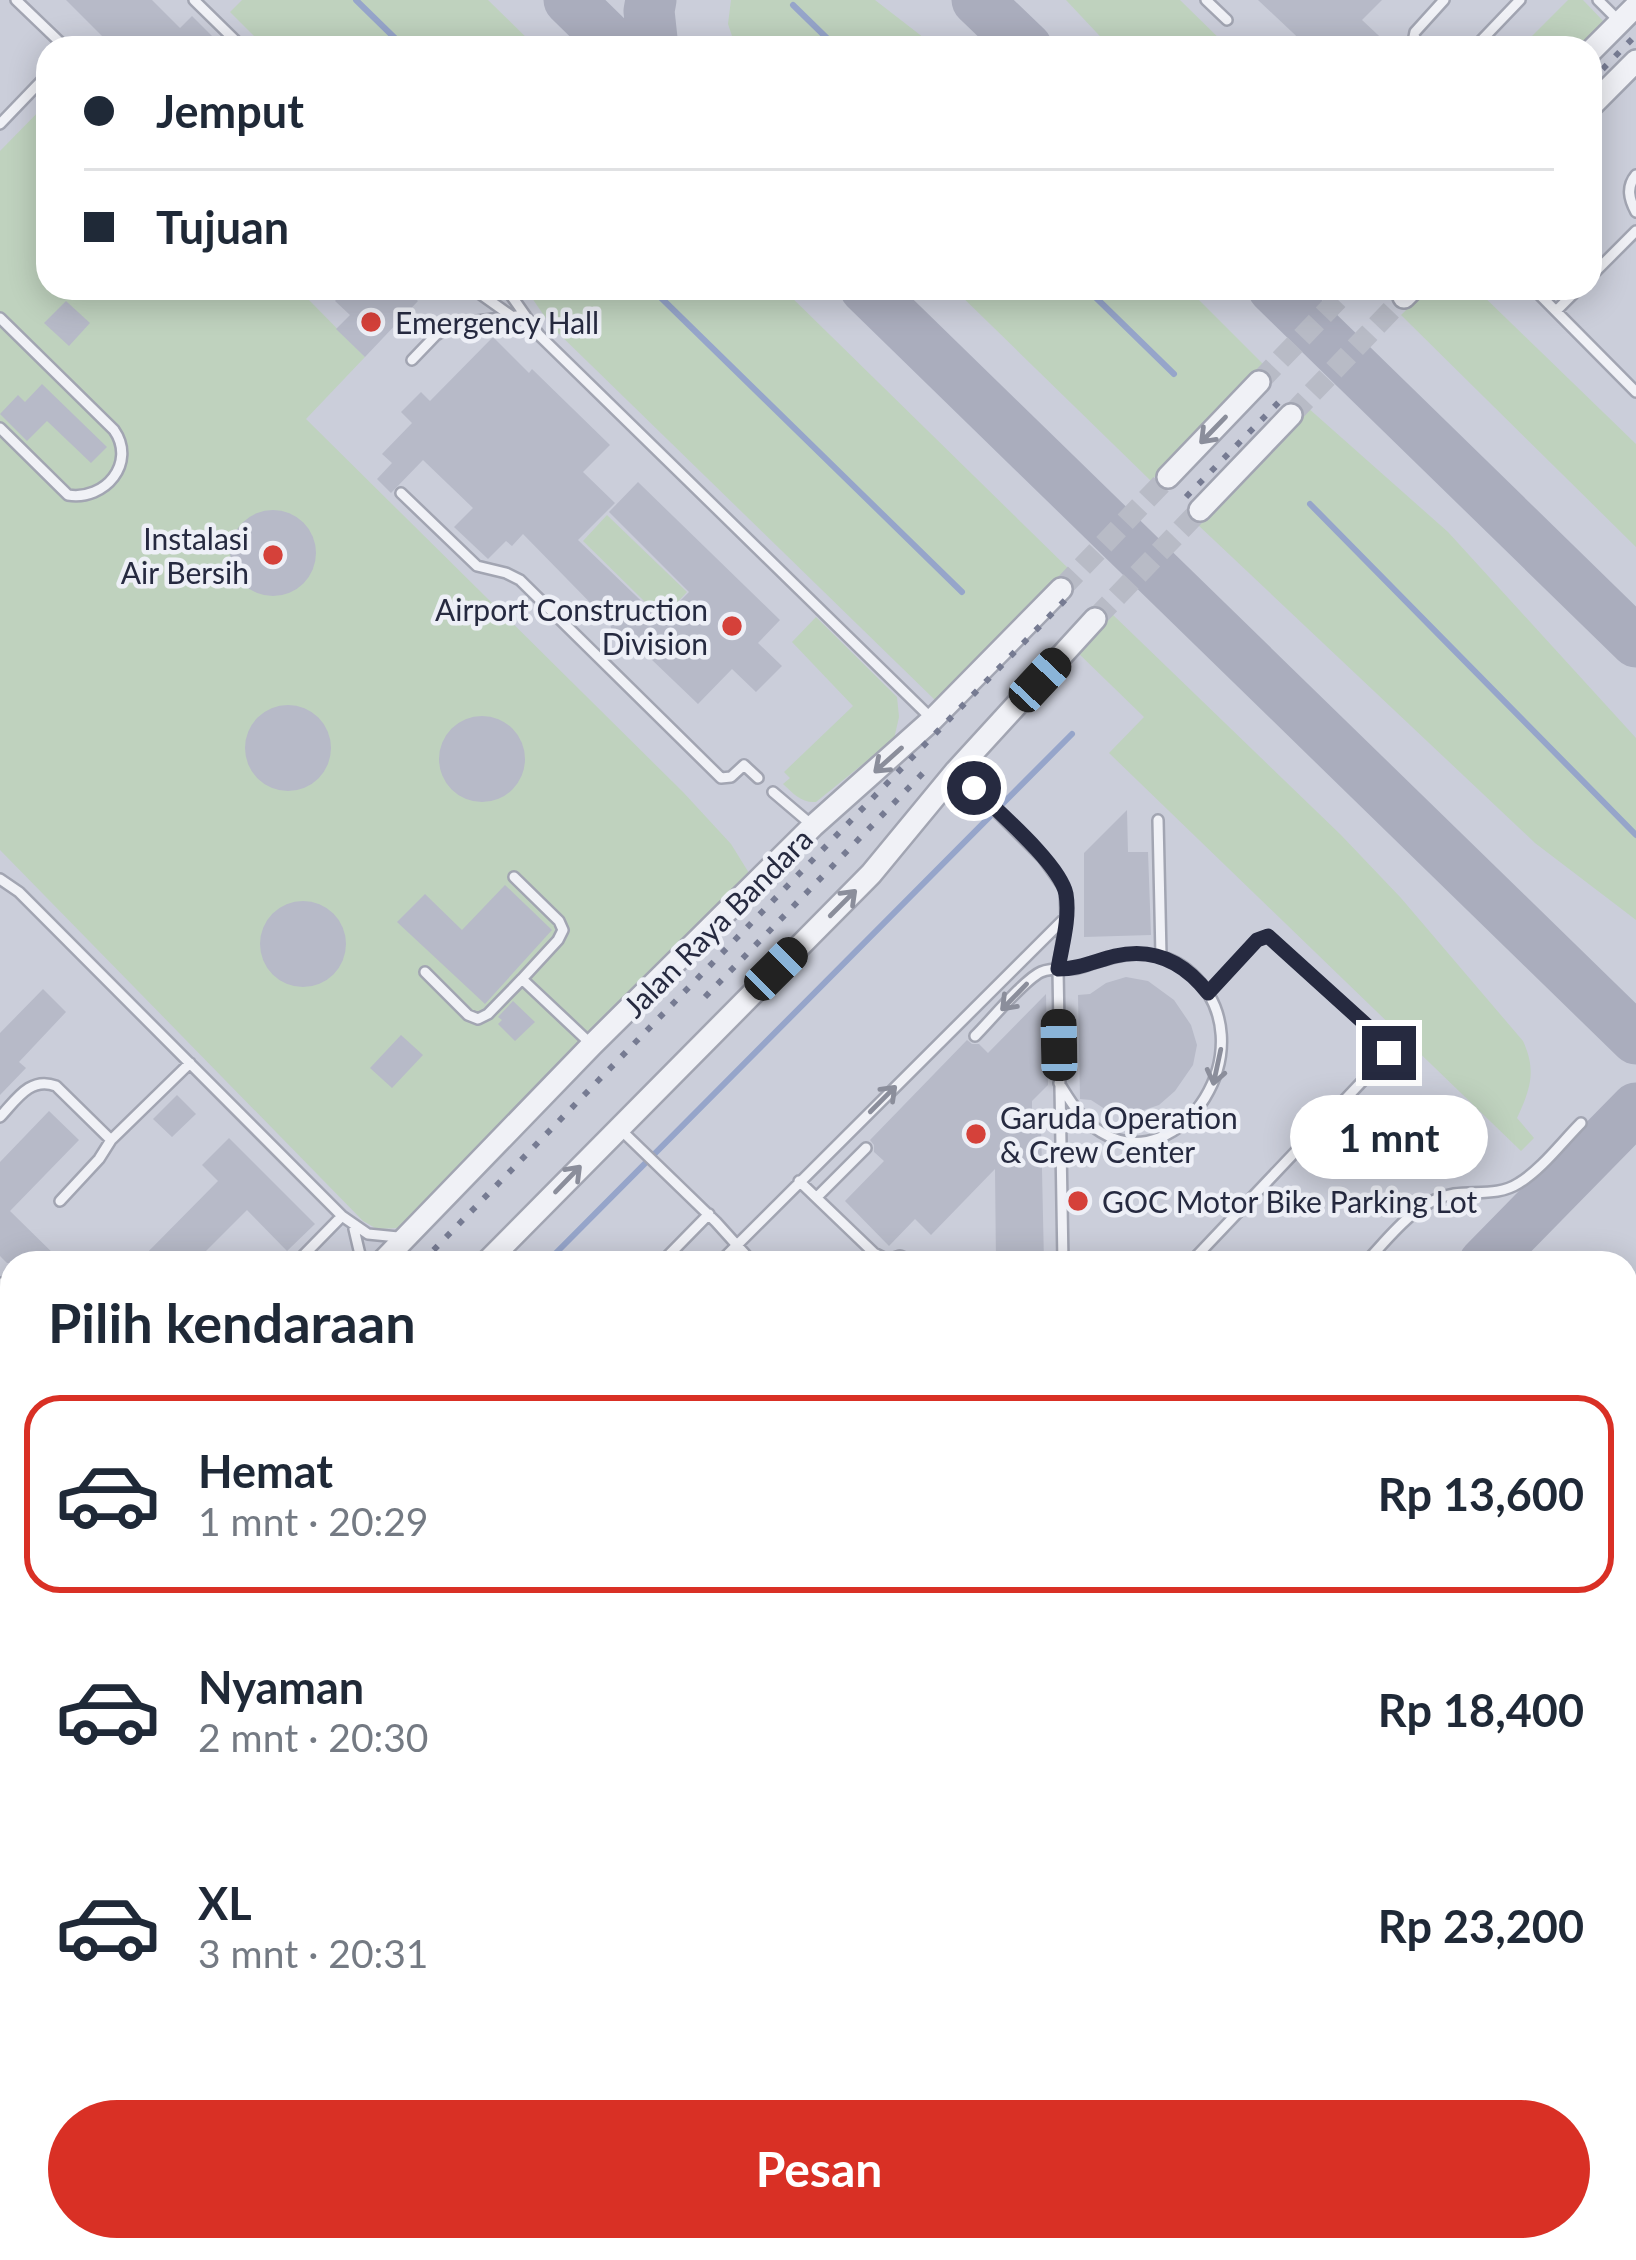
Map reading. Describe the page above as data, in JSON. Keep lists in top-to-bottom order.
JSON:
{
  "streets": {
    "street": ["Jalan Raya Bandara"]
  },
  "places": [
    "Emergency Hall",
    "Instalasi Air Bersih",
    "Airport Construction Division",
    "Garuda Operation & Crew Center",
    "GOC Motor Bike Parking Lot"
  ],
  "page": {
    "banner": ["Jemput", "Tujuan"],
    "bubble": "1 mnt",
    "heading": "Pilih kendaraan",
    "list": [
      {
        "name": "Hemat",
        "note": "1 mnt · 20:29",
        "value": "Rp 13,600"
      },
      {
        "name": "Nyaman",
        "note": "2 mnt · 20:30",
        "value": "Rp 18,400"
      },
      {
        "name": "XL",
        "note": "3 mnt · 20:31",
        "value": "Rp 23,200"
      }
    ],
    "buttons": "Pesan"
  }
}
